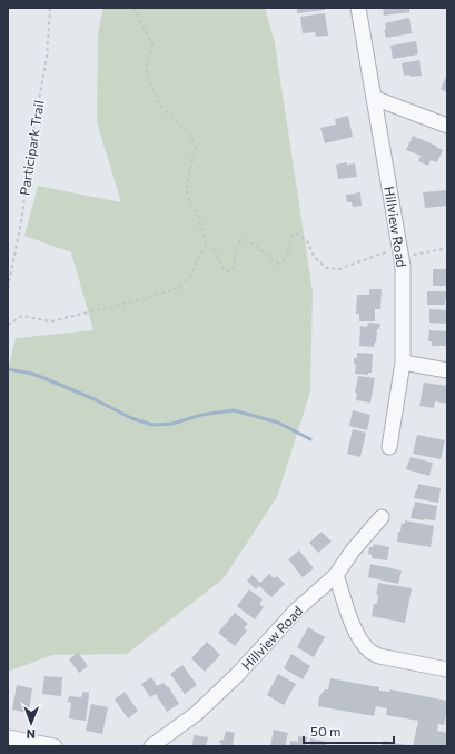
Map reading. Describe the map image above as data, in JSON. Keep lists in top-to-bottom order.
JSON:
{
  "streets": {
    "street": ["Hillview Road"],
    "path": ["Participark Trail"]
  },
  "scale_bar": "50 m",
  "north": "bottom"
}
